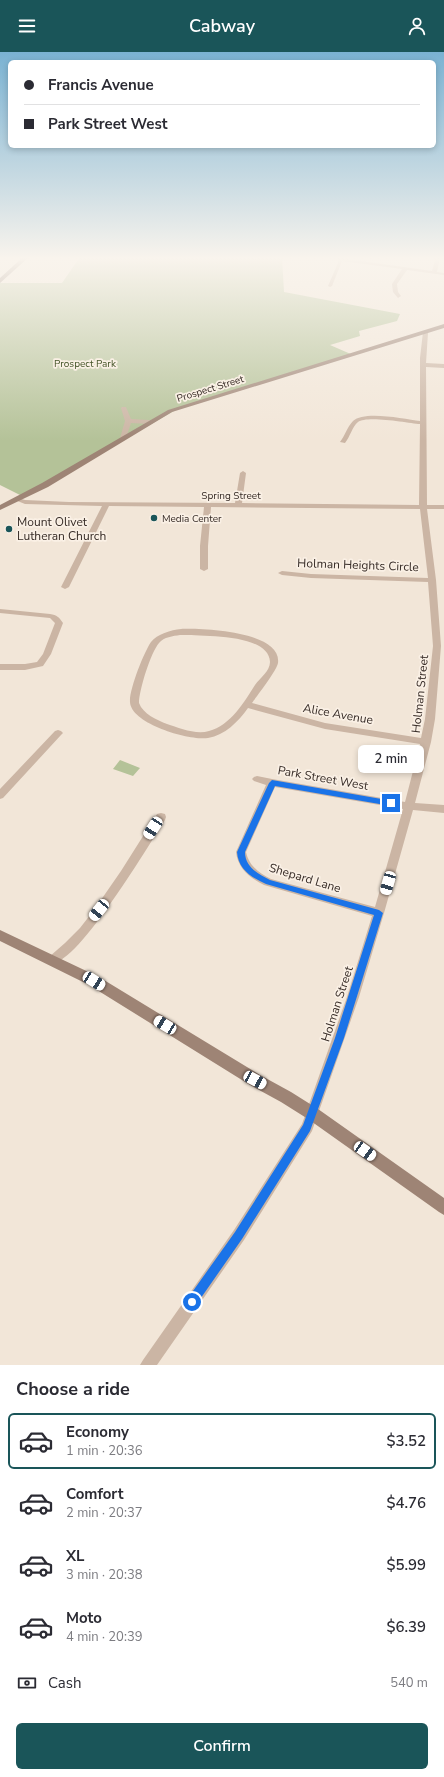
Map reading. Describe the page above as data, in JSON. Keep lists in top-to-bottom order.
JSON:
{
  "streets": {
    "street": [
      "Prospect Street",
      "Spring Street",
      "Holman Heights Circle",
      "Holman Street",
      "Alice Avenue",
      "Park Street West",
      "Shepard Lane"
    ]
  },
  "crossings": [
    ["Prospect Street", "Spring Street"],
    ["Prospect Street", "Holman Street"],
    ["Spring Street", "Holman Street"],
    ["Holman Heights Circle", "Holman Street"],
    ["Holman Street", "Alice Avenue"],
    ["Holman Street", "Park Street West"],
    ["Holman Street", "Shepard Lane"],
    ["Park Street West", "Shepard Lane"]
  ],
  "parks": ["Prospect Park"],
  "places": ["Media Center", "Mount Olivet Lutheran Church"],
  "page": {
    "header": "Cabway",
    "banner": ["Francis Avenue", "Park Street West"],
    "bubble": "2 min",
    "heading": "Choose a ride",
    "list": [
      {
        "name": "Economy",
        "note": "1 min · 20:36",
        "value": "$3.52"
      },
      {
        "name": "Comfort",
        "note": "2 min · 20:37",
        "value": "$4.76"
      },
      {
        "name": "XL",
        "note": "3 min · 20:38",
        "value": "$5.99"
      },
      {
        "name": "Moto",
        "note": "4 min · 20:39",
        "value": "$6.39"
      }
    ],
    "pay": ["Cash", "540 m"],
    "buttons": "Confirm"
  }
}
